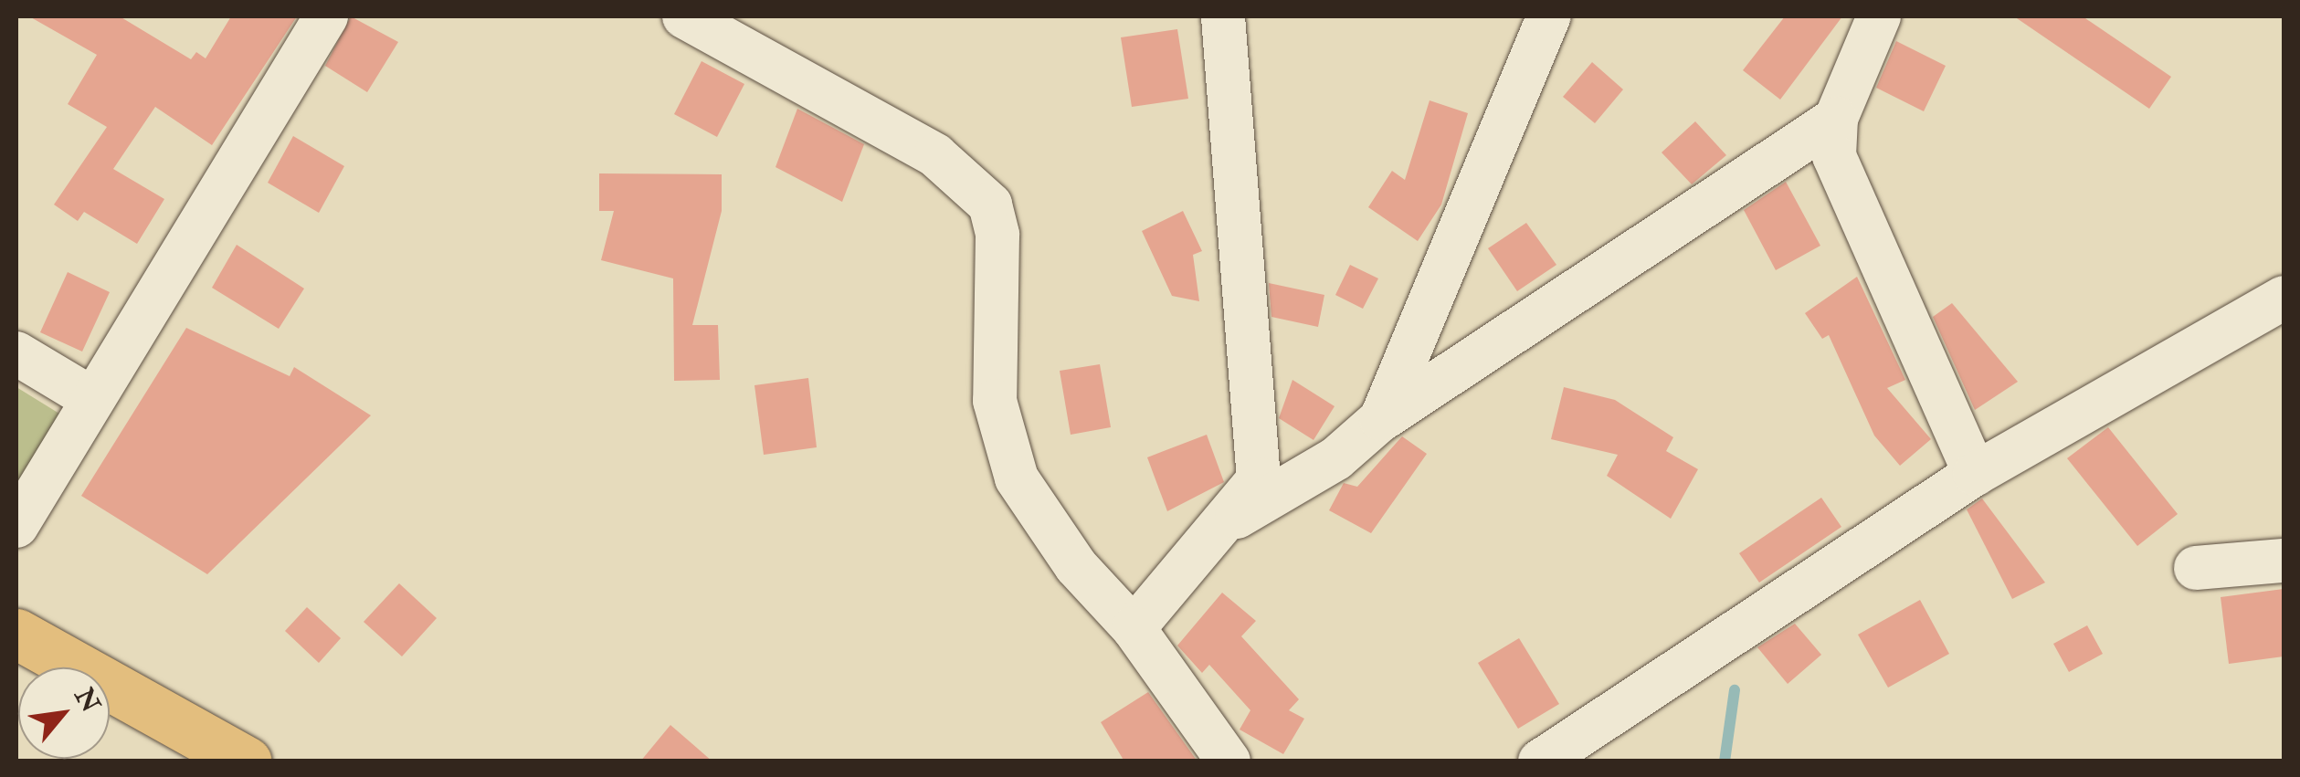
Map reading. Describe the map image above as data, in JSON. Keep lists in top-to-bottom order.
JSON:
{
  "north": "top right"
}
